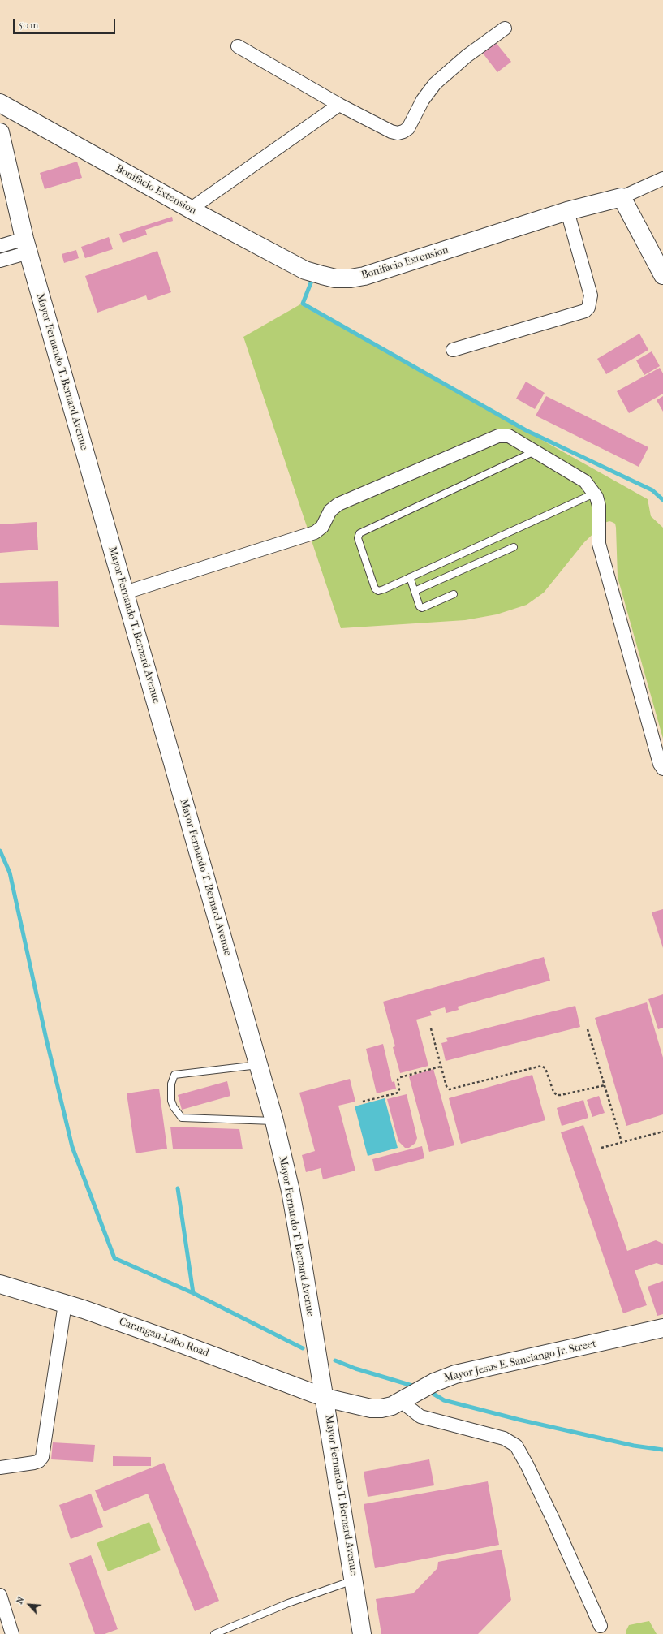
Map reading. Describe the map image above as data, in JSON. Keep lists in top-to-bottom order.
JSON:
{
  "streets": {
    "main road": [
      "Bonifacio Extension",
      "Mayor Fernando T. Bernard Avenue",
      "Carangan-Labo Road",
      "Mayor Jesus E. Sanciango Jr. Street"
    ]
  },
  "crossings": [
    ["Mayor Fernando T. Bernard Avenue", "Carangan-Labo Road"],
    ["Mayor Fernando T. Bernard Avenue", "Mayor Jesus E. Sanciango Jr. Street"],
    ["Carangan-Labo Road", "Mayor Jesus E. Sanciango Jr. Street"]
  ],
  "scale_bar": "50 m",
  "north": "top left"
}
